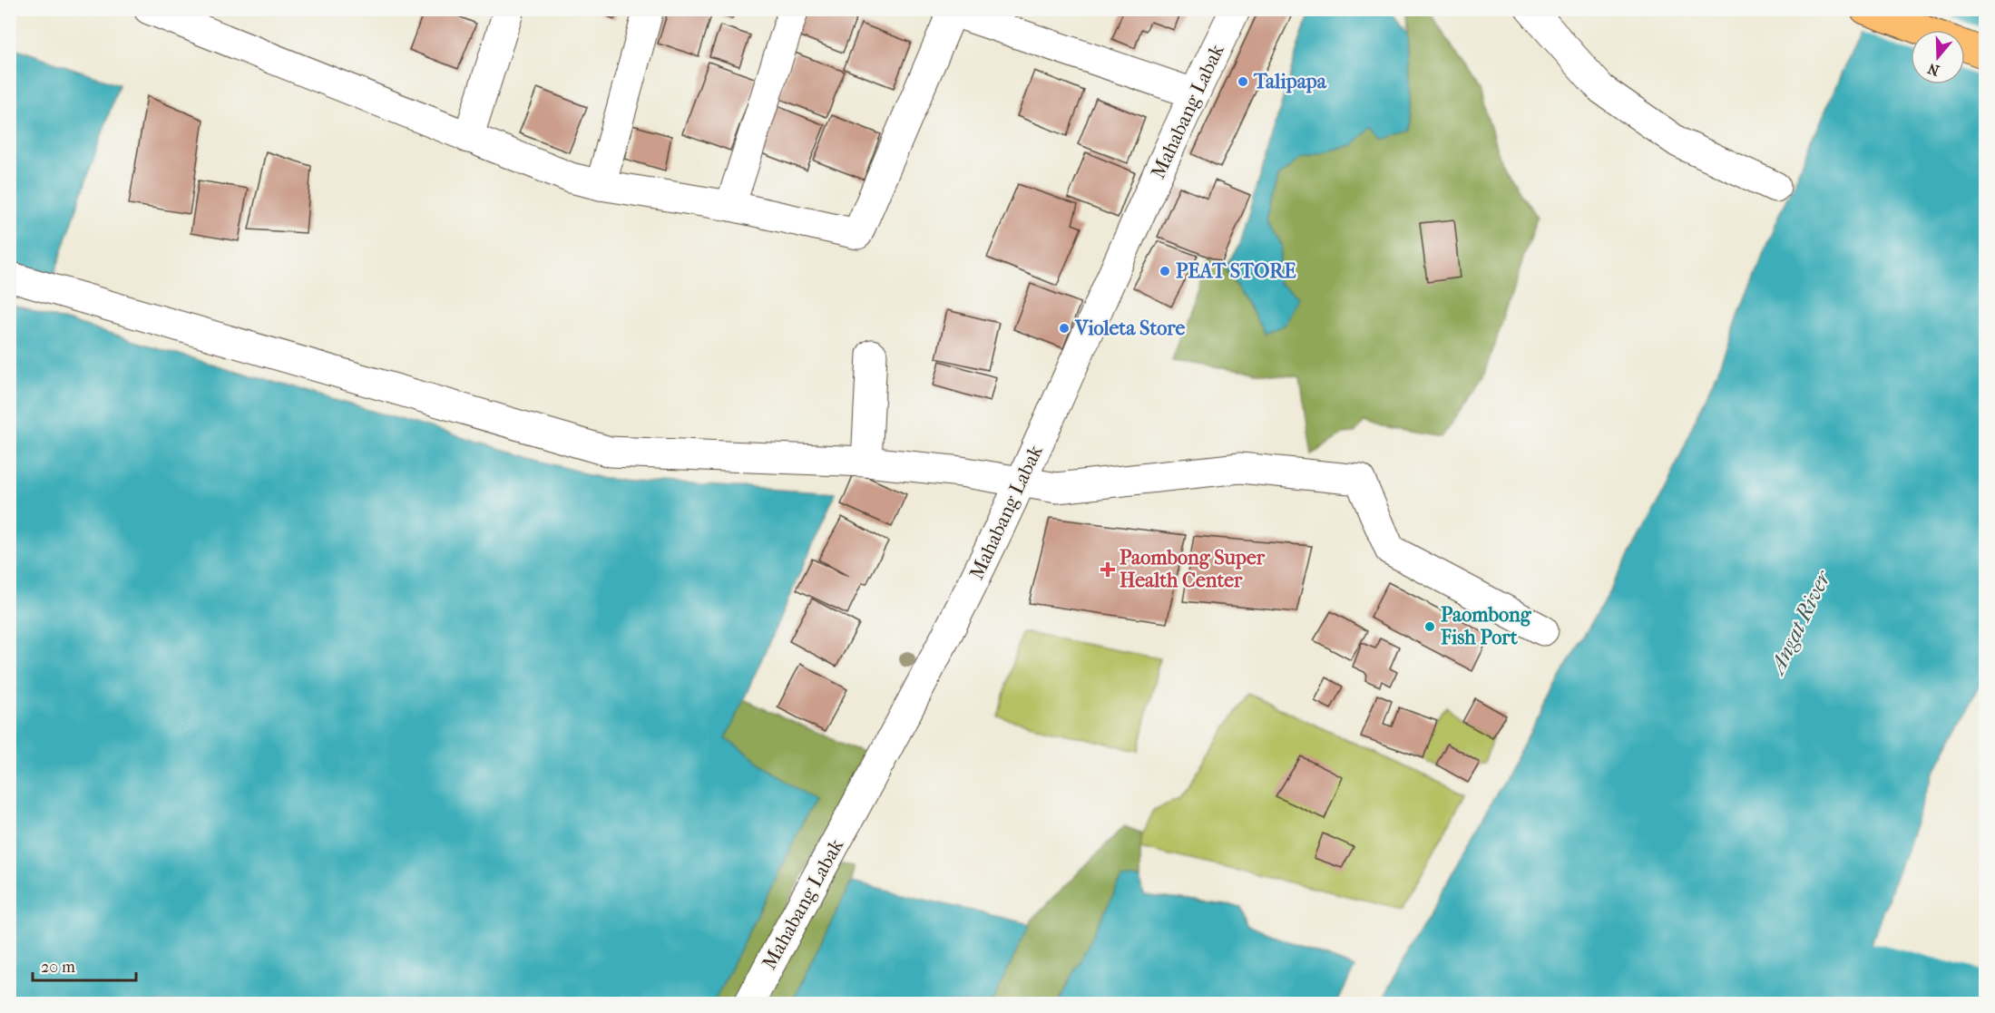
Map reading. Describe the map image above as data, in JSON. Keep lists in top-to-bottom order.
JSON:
{
  "streets": {
    "street": ["Mahabang Labak"]
  },
  "water": ["Angat River"],
  "places": {
    "other": [
      "Talipapa",
      "PEAT STORE",
      "Violeta Store",
      "Paombong Fish Port"
    ],
    "health": ["Paombong Super Health Center"]
  },
  "scale_bar": "20 m",
  "north": "bottom"
}
